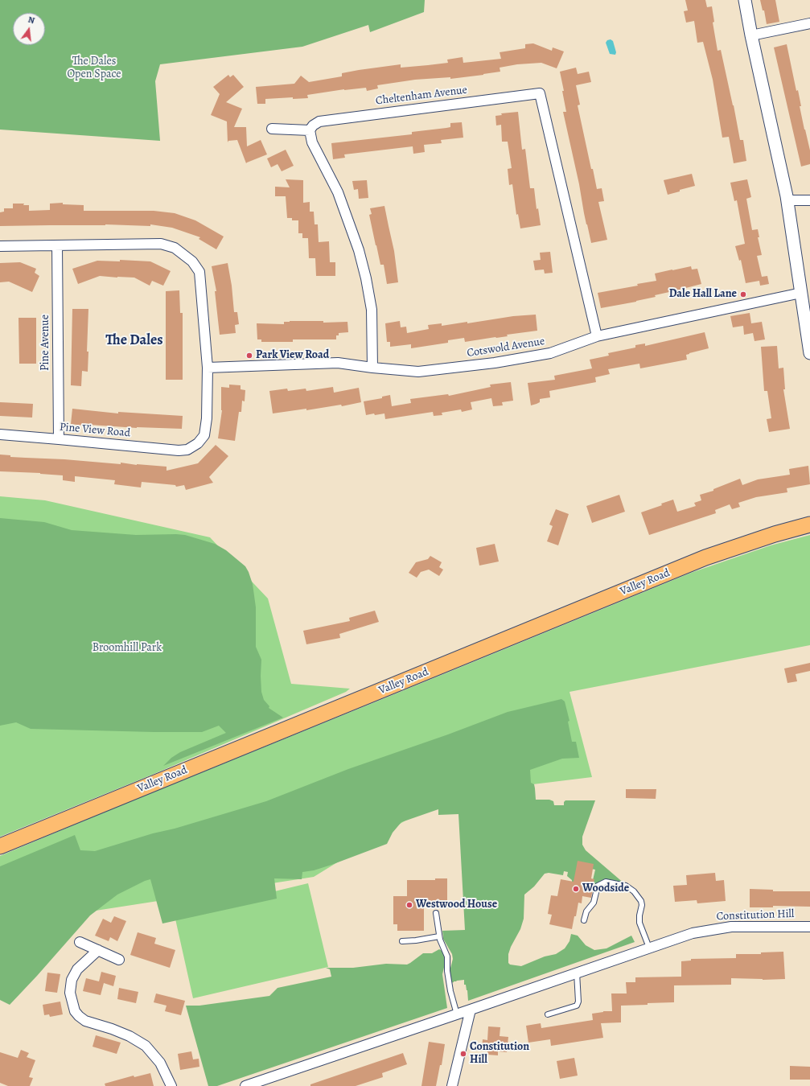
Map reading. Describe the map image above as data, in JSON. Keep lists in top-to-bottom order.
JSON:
{
  "streets": {
    "main road": ["Valley Road"],
    "street": [
      "Cheltenham Avenue",
      "Pine Avenue",
      "Cotswold Avenue",
      "Pine View Road",
      "Constitution Hill"
    ]
  },
  "crossings": [
    ["Cheltenham Avenue", "Cotswold Avenue"],
    ["Pine Avenue", "Pine View Road"],
    ["Cotswold Avenue", "Pine View Road"]
  ],
  "districts": ["The Dales"],
  "parks": ["The Dales Open Space", "Broomhill Park"],
  "places": [
    "Dale Hall Lane",
    "Park View Road",
    "Woodside",
    "Westwood House",
    "Constitution Hill"
  ],
  "north": "top"
}
